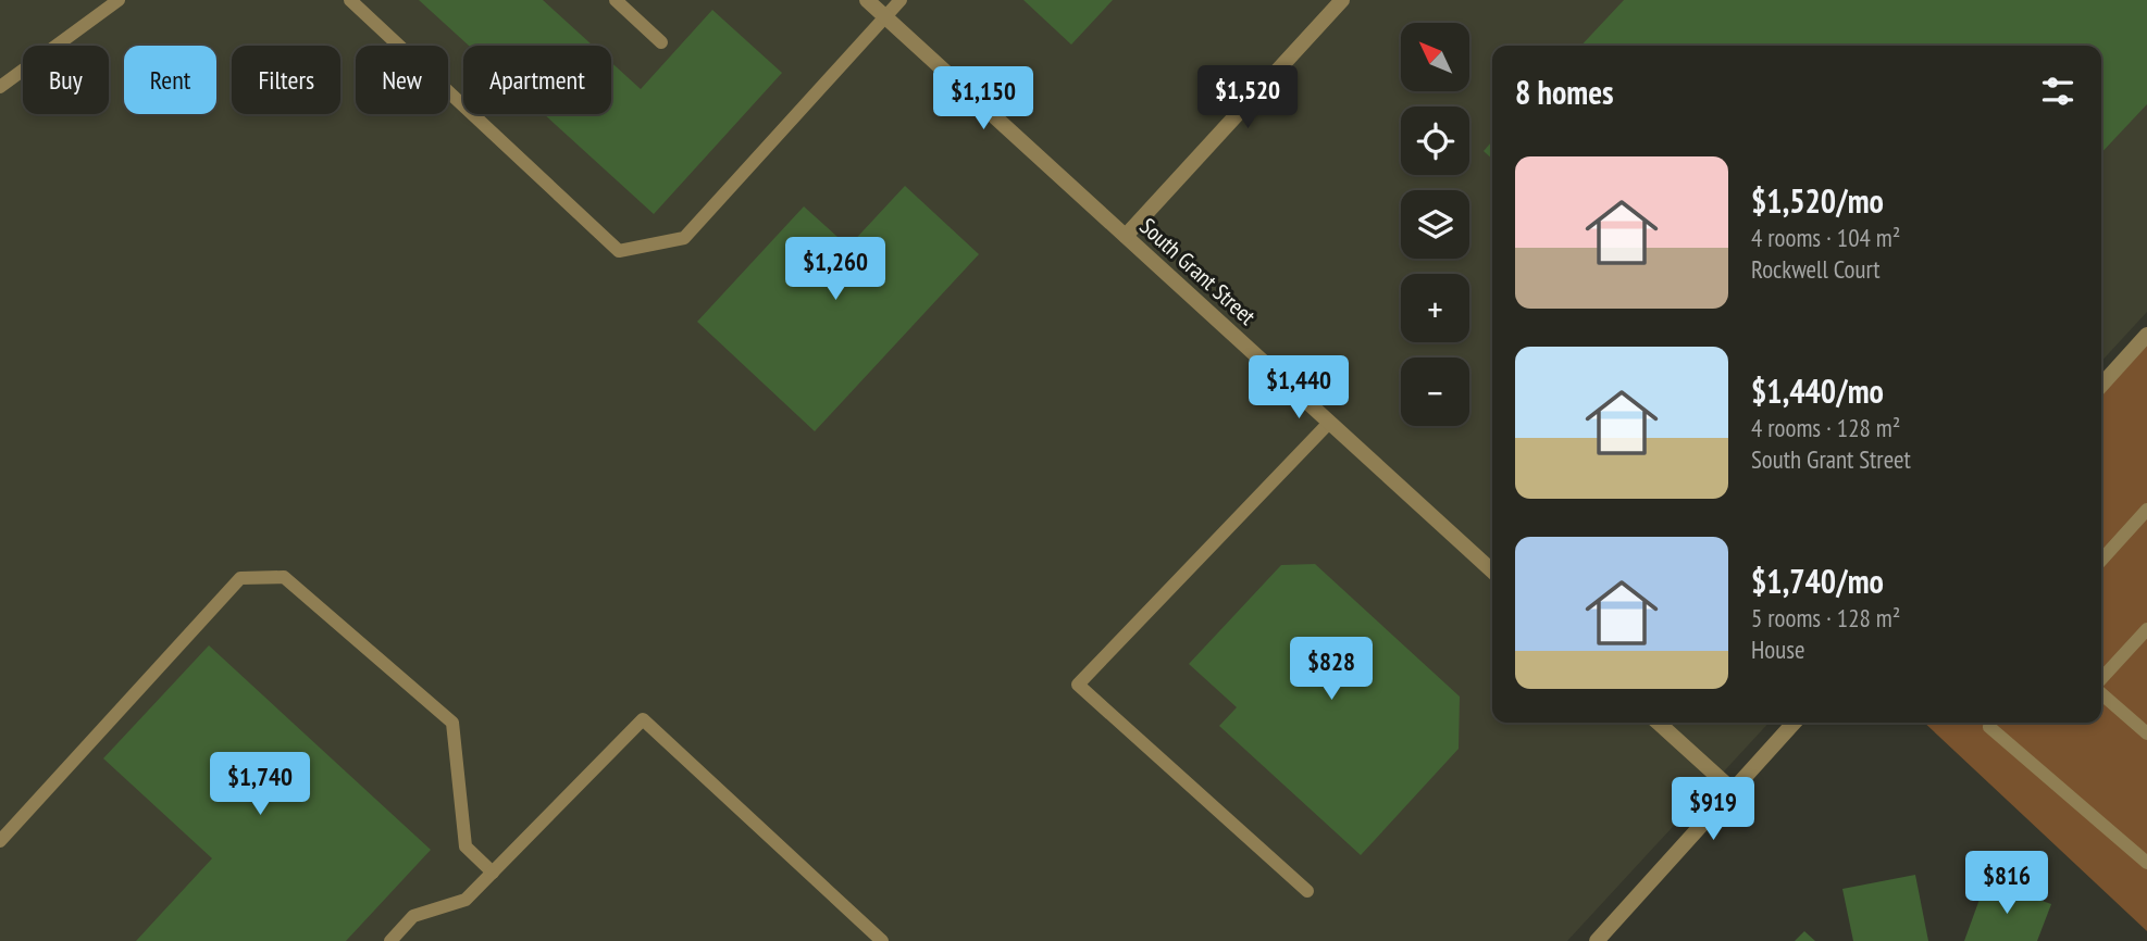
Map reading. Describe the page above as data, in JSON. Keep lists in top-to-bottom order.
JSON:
{
  "streets": {
    "street": ["South Grant Street"]
  },
  "north": "top left",
  "page": {
    "map_buttons": ["+", "−"],
    "chip": [
      "Buy",
      "Rent",
      "Filters",
      "New",
      "Apartment"
    ],
    "heading": "8 homes",
    "price": [
      "$1,520",
      "$1,150",
      "$1,260",
      "$1,440",
      "$828",
      "$1,740",
      "$919",
      "$816"
    ],
    "list": [
      {
        "name": "$1,520/mo",
        "note": "4 rooms · 104 m² · Rockwell Court"
      },
      {
        "name": "$1,440/mo",
        "note": "4 rooms · 128 m² · South Grant Street"
      },
      {
        "name": "$1,740/mo",
        "note": "5 rooms · 128 m² · House"
      }
    ]
  }
}
